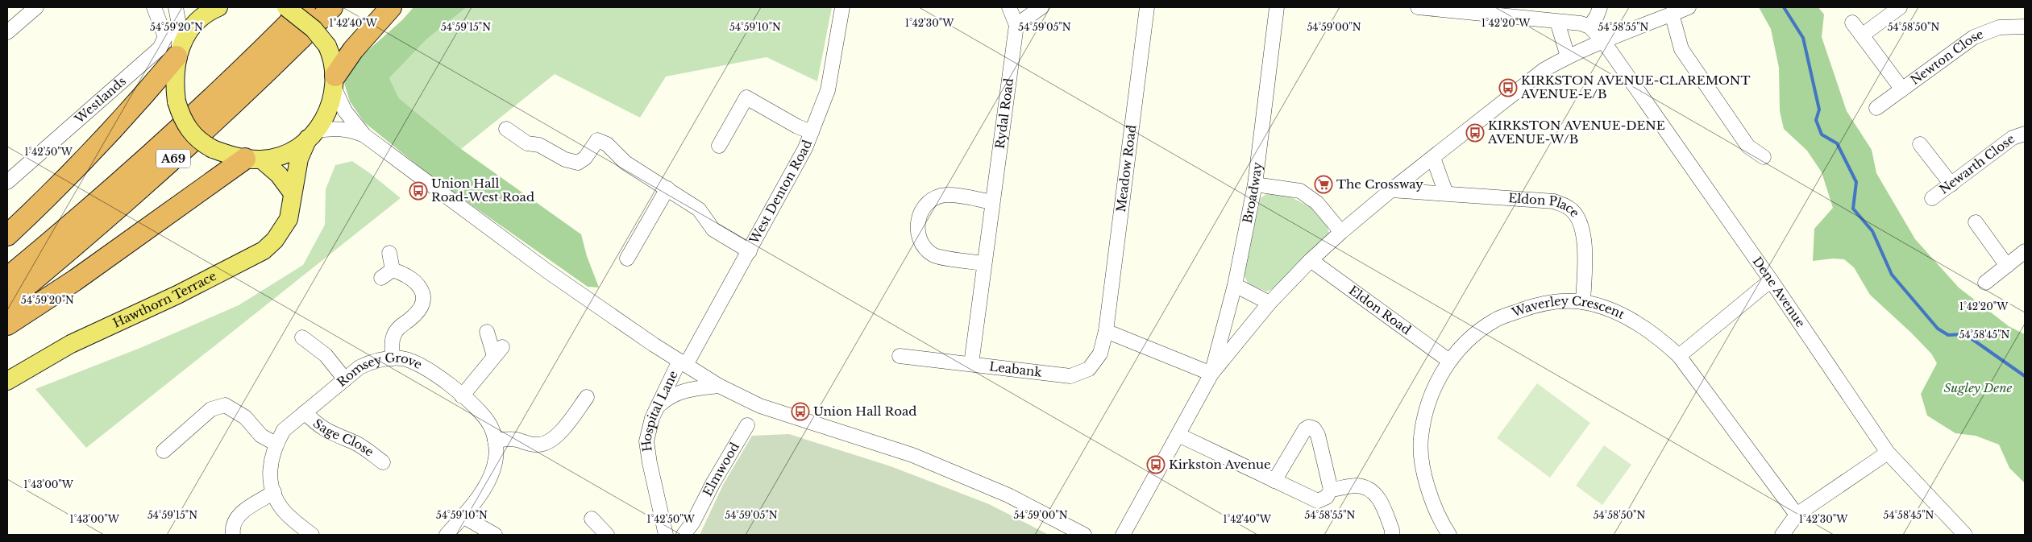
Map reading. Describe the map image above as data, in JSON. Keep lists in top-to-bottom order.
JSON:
{
  "streets": {
    "highway": ["A69"],
    "main road": ["Hawthorn Terrace"],
    "street": [
      "Newton Close",
      "Westlands",
      "Rydal Road",
      "Newarth Close",
      "Meadow Road",
      "Broadway",
      "West Denton Road",
      "Eldon Place",
      "Dene Avenue",
      "Eldon Road",
      "Waverley Crescent",
      "Leabank",
      "Romsey Grove",
      "Hospital Lane",
      "Sage Close",
      "Elmwood"
    ]
  },
  "crossings": [
    ["Rydal Road", "Leabank"],
    ["Meadow Road", "Leabank"],
    ["West Denton Road", "Hospital Lane"],
    ["Eldon Place", "Waverley Crescent"],
    ["Eldon Road", "Waverley Crescent"],
    ["Romsey Grove", "Sage Close"]
  ],
  "parks": ["Sugley Dene"],
  "places": {
    "bus stop": [
      "KIRKSTON AVENUE-CLAREMONT AVENUE-E/B",
      "KIRKSTON AVENUE-DENE AVENUE-W/B",
      "Union Hall Road-West Road",
      "Union Hall Road",
      "Kirkston Avenue"
    ],
    "supermarket": ["The Crossway"]
  },
  "coordinates": [
    "1°42'40\"W",
    "1°42'30\"W",
    "1°42'20\"W",
    "54°59'05\"N",
    "54°59'20\"N",
    "54°59'15\"N",
    "54°59'10\"N",
    "54°59'00\"N",
    "54°58'55\"N",
    "54°58'50\"N",
    "1°42'50\"W",
    "54°58'45\"N",
    "1°43'00\"W"
  ]
}
